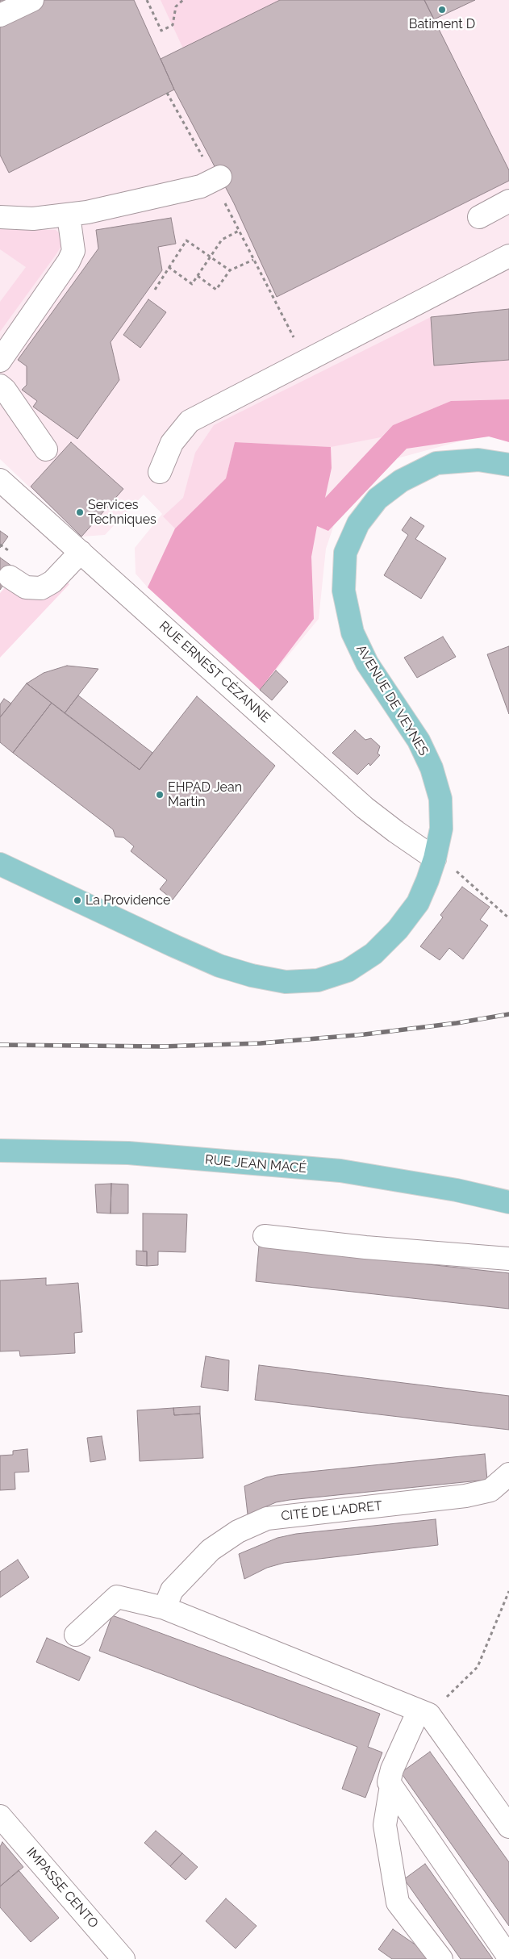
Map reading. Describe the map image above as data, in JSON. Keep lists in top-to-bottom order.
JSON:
{
  "streets": {
    "main road": ["AVENUE DE VEYNES", "RUE JEAN MACÉ"],
    "street": ["RUE ERNEST CÉZANNE", "CITÉ DE L'ADRET", "IMPASSE CENTO"]
  },
  "crossings": [
    ["RUE ERNEST CÉZANNE", "AVENUE DE VEYNES"]
  ],
  "places": [
    "Batiment D",
    "Services Techniques",
    "EHPAD Jean Martin",
    "La Providence"
  ]
}
